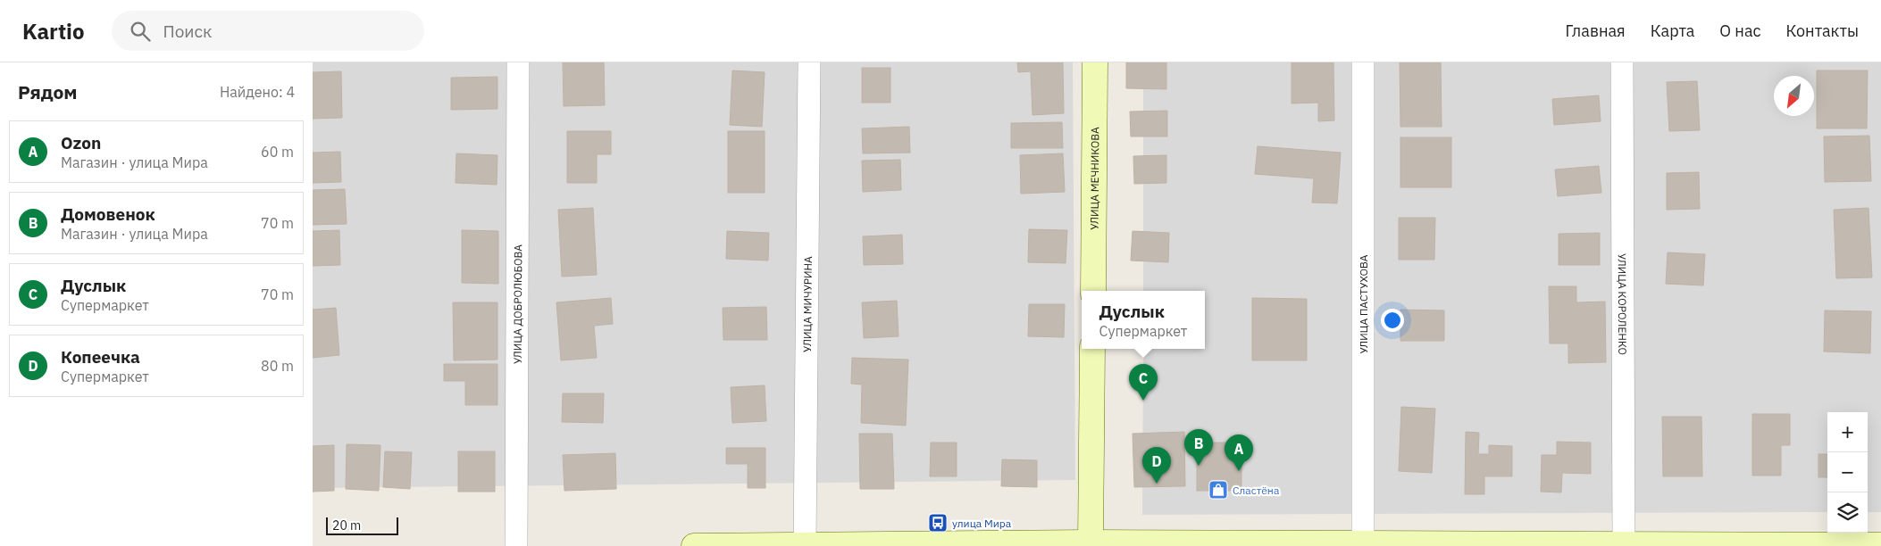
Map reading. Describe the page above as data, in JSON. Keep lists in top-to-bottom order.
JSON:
{
  "streets": {
    "main road": ["УЛИЦА МЕЧНИКОВА"],
    "street": [
      "УЛИЦА ДОБРОЛЮБОВА",
      "УЛИЦА МИЧУРИНА",
      "УЛИЦА ПАСТУХОВА",
      "УЛИЦА КОРОЛЕНКО"
    ]
  },
  "places": {
    "shop": ["Сластёна"],
    "bus stop": ["улица Мира"]
  },
  "scale_bar": "20 m",
  "north": "bottom left",
  "page": {
    "header": "Kartio",
    "search": "Поиск",
    "nav": [
      "Главная",
      "Карта",
      "О нас",
      "Контакты"
    ],
    "heading": ["Рядом", "Найдено: 4"],
    "list": [
      {
        "mark": "A",
        "name": "Ozon",
        "note": "Магазин · улица Мира",
        "value": "60 m"
      },
      {
        "mark": "B",
        "name": "Домовенок",
        "note": "Магазин · улица Мира",
        "value": "70 m"
      },
      {
        "mark": "C",
        "name": "Дуслык",
        "note": "Супермаркет",
        "value": "70 m"
      },
      {
        "mark": "D",
        "name": "Копеечка",
        "note": "Супермаркет",
        "value": "80 m"
      }
    ],
    "popup": ["Дуслык", "Супермаркет"],
    "pins": [
      "C",
      "B",
      "A",
      "D"
    ],
    "map_buttons": ["+", "−"],
    "scale": "20 m"
  }
}
